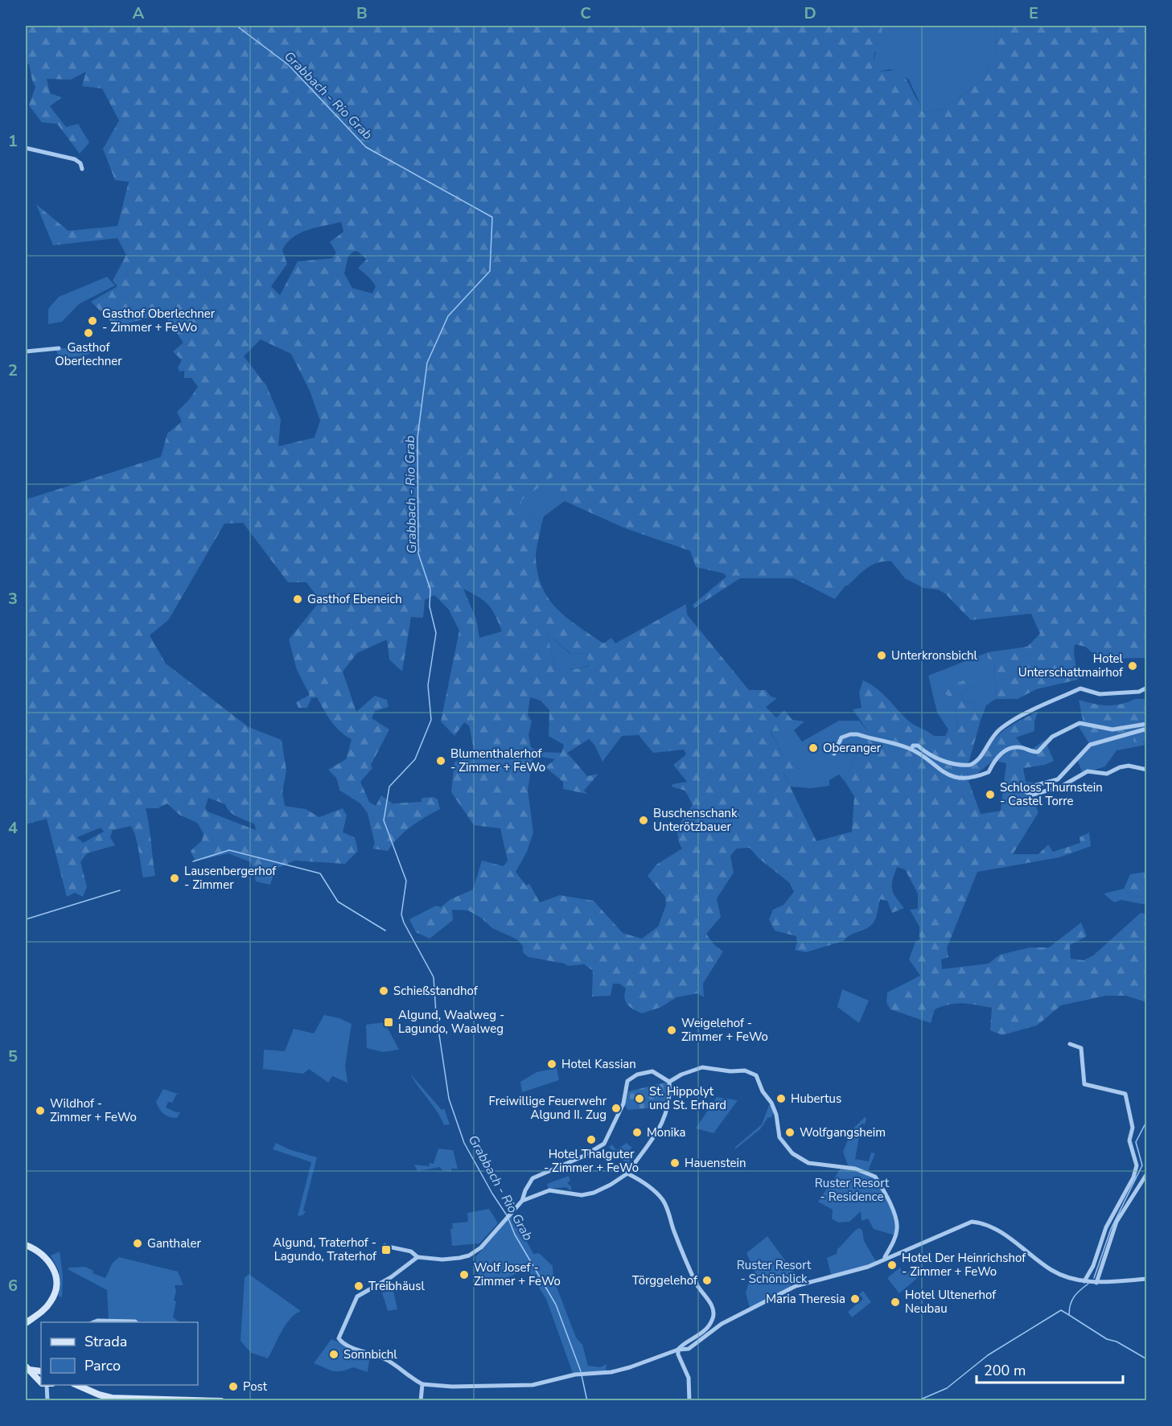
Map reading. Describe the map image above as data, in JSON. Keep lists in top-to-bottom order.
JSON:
{
  "water": ["Grabbach - Rio Grab"],
  "parks": ["Ruster Resort - Residence", "Ruster Resort - Schönblick"],
  "places": {
    "other": [
      "Gasthof Oberlechner - Zimmer + FeWo",
      "Gasthof Oberlechner",
      "Gasthof Ebeneich",
      "Unterkronsbichl",
      "Hotel Unterschattmairhof",
      "Oberanger",
      "Blumenthalerhof - Zimmer + FeWo",
      "Schloss Thurnstein - Castel Torre",
      "Buschenschank Unterötzbauer",
      "Lausenbergerhof - Zimmer",
      "Schießstandhof",
      "Weigelehof - Zimmer + FeWo",
      "Hotel Kassian",
      "St. Hippolyt und St. Erhard",
      "Hubertus",
      "Freiwillige Feuerwehr Algund II. Zug",
      "Wildhof - Zimmer + FeWo",
      "Monika",
      "Wolfgangsheim",
      "Hotel Thalguter - Zimmer + FeWo",
      "Hauenstein",
      "Ganthaler",
      "Hotel Der Heinrichshof - Zimmer + FeWo",
      "Wolf Josef - Zimmer + FeWo",
      "Törggelehof",
      "Treibhäusl",
      "Maria Theresia",
      "Hotel Ultenerhof Neubau",
      "Sonnbichl",
      "Post"
    ],
    "transit": ["Algund, Waalweg - Lagundo, Waalweg", "Algund, Traterhof - Lagundo, Traterhof"]
  },
  "legend": ["Strada", "Parco"],
  "scale_bar": "200 m",
  "grid": {
    "columns": [
      "A",
      "B",
      "C",
      "D",
      "E"
    ],
    "rows": [
      "1",
      "2",
      "3",
      "4",
      "5",
      "6"
    ]
  }
}
